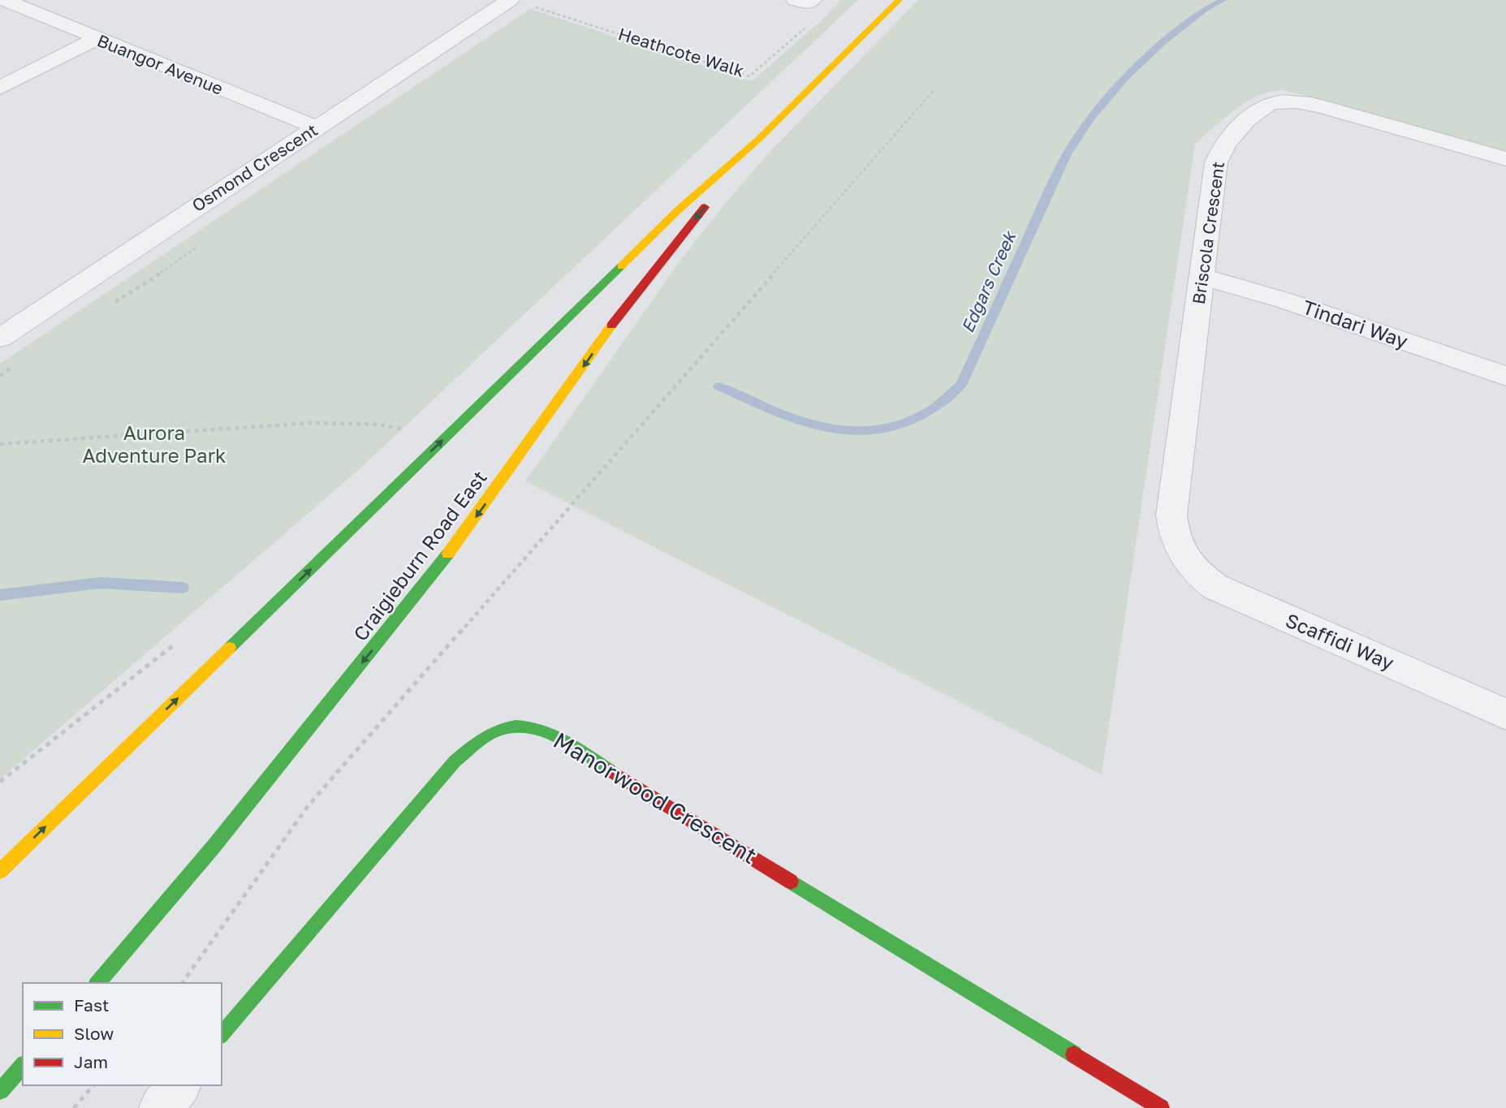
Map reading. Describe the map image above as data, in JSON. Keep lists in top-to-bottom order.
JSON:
{
  "streets": {
    "main road": ["Craigieburn Road East", "Manorwood Crescent"],
    "street": [
      "Buangor Avenue",
      "Osmond Crescent",
      "Briscola Crescent",
      "Tindari Way",
      "Scaffidi Way"
    ],
    "path": ["Heathcote Walk"]
  },
  "crossings": [
    ["Heathcote Walk", "Osmond Crescent"],
    ["Buangor Avenue", "Osmond Crescent"],
    ["Briscola Crescent", "Tindari Way"],
    ["Briscola Crescent", "Scaffidi Way"]
  ],
  "water": ["Edgars Creek"],
  "parks": ["Aurora Adventure Park"],
  "legend": ["Fast", "Slow", "Jam"]
}
